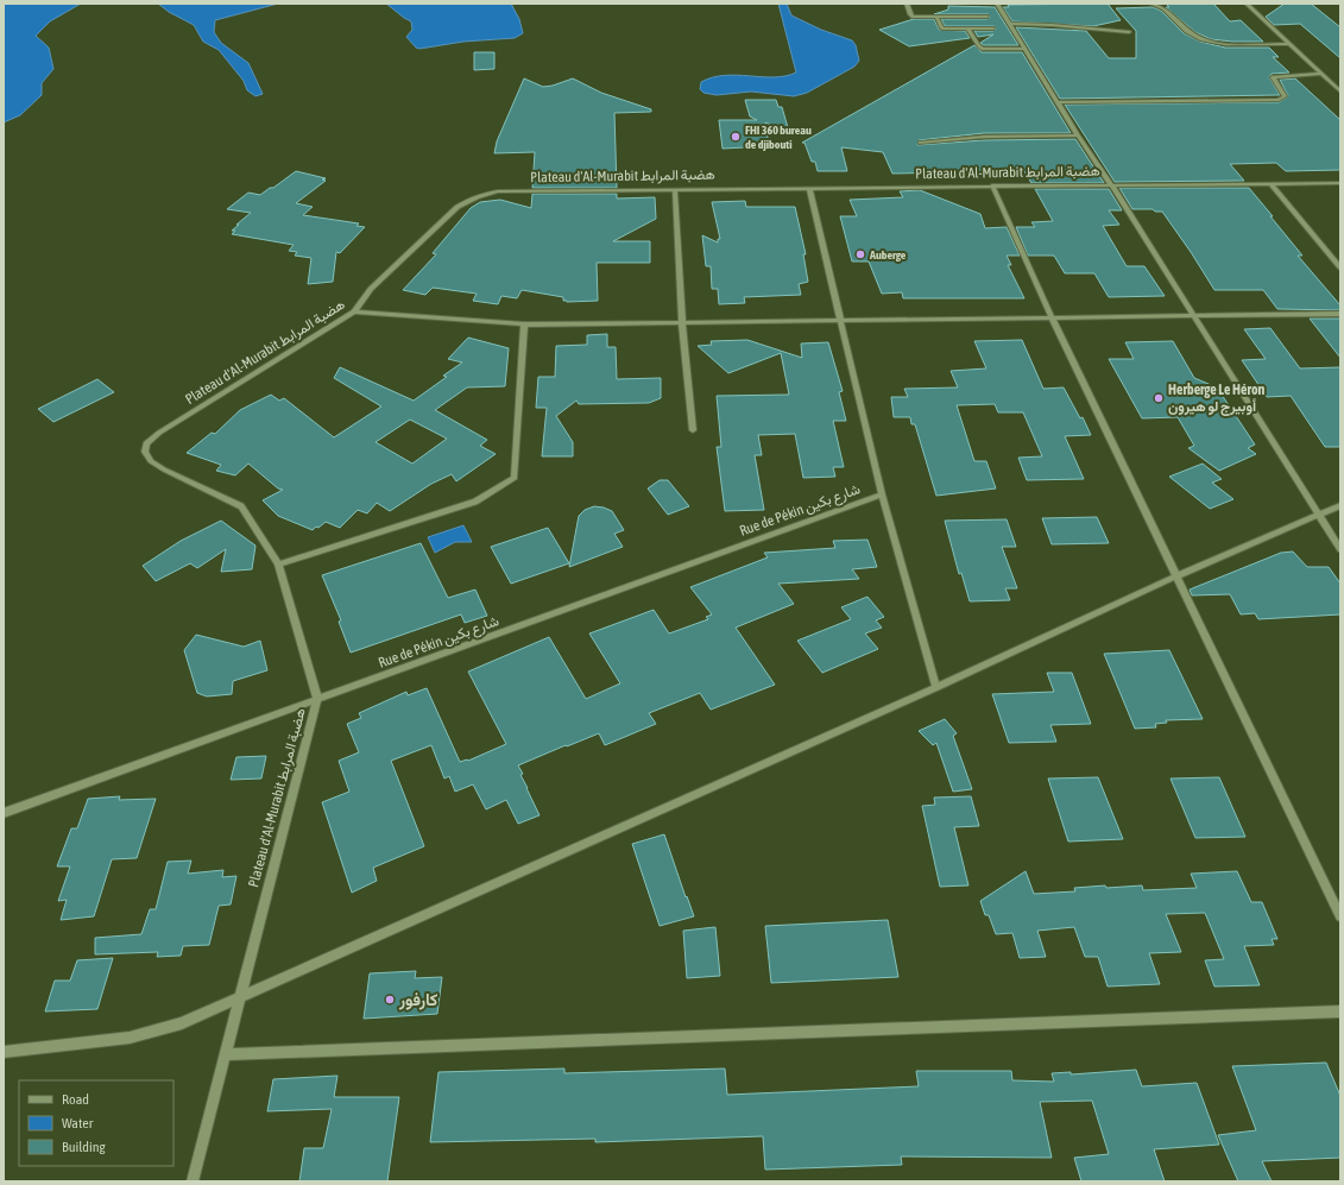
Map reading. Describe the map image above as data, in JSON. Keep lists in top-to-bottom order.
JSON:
{
  "streets": {
    "street": ["Plateau d'Al-Murabit هضبة المرابط", "Rue de Pékin شارع بكين"]
  },
  "crossings": [
    ["Plateau d'Al-Murabit هضبة المرابط", "Rue de Pékin شارع بكين"]
  ],
  "places": [
    "FHI 360 bureau de djibouti",
    "Auberge",
    "Herberge Le Héron أوبيرج لو هيرون",
    "كارفور"
  ],
  "legend": ["Road", "Water", "Building"]
}
